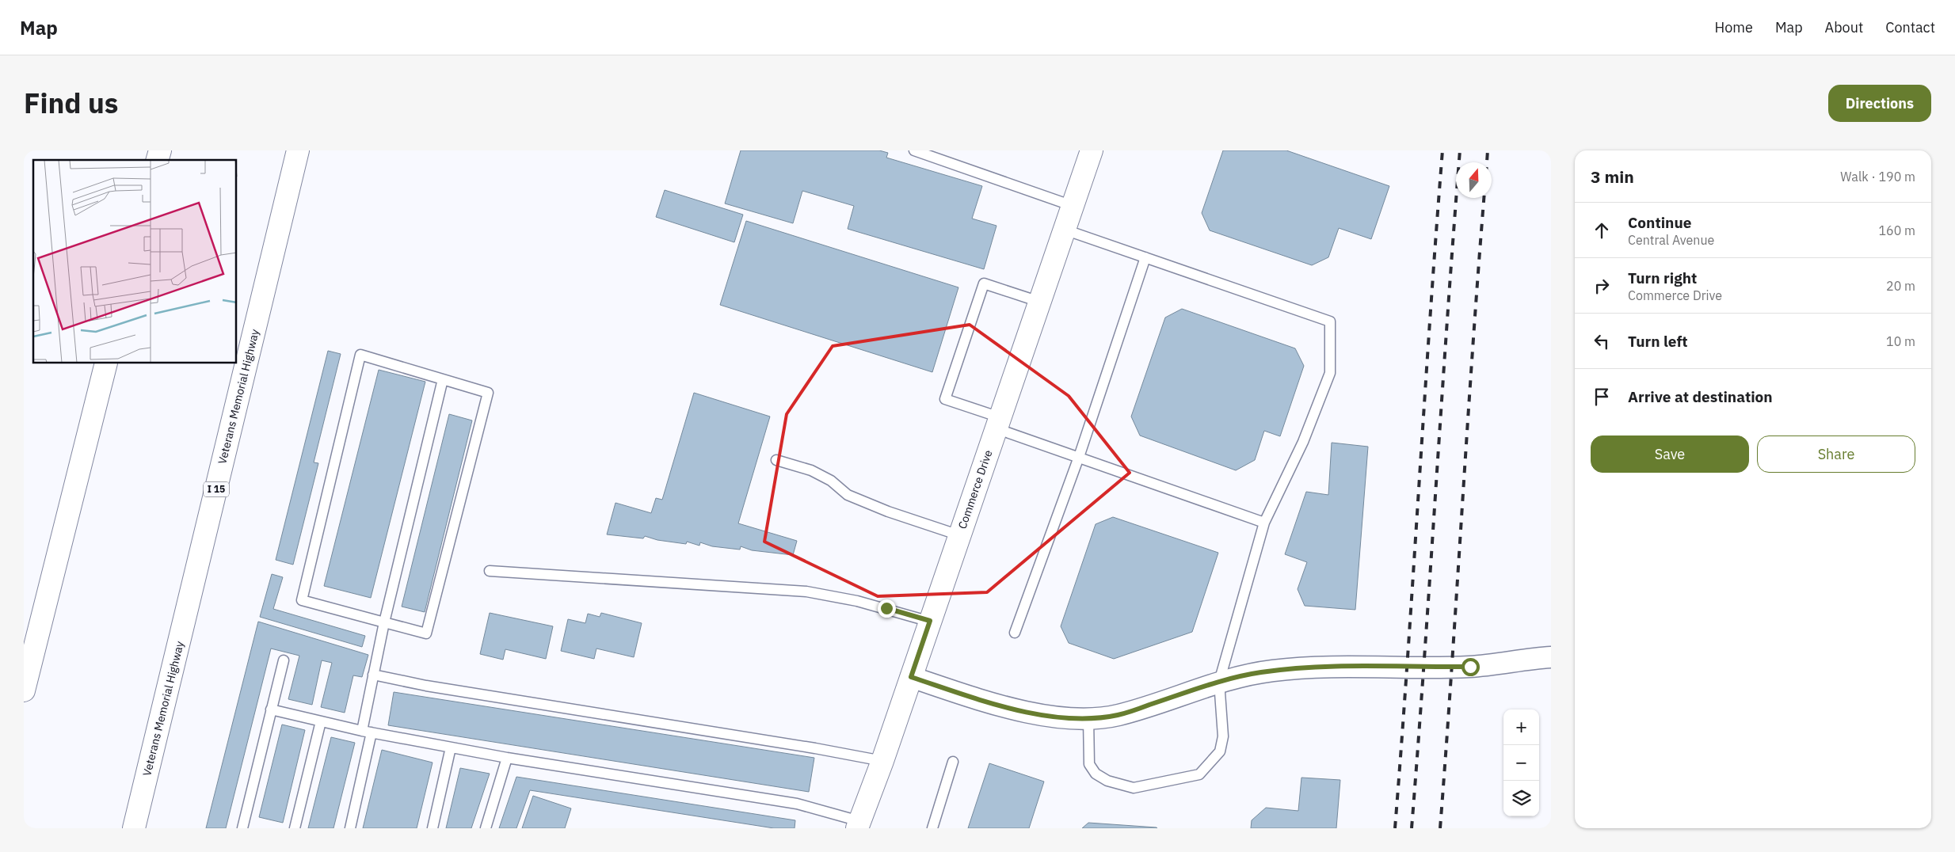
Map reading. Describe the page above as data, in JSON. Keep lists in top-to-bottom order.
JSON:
{
  "streets": {
    "main road": ["Veterans Memorial Highway", "I 15", "Commerce Drive"]
  },
  "north": "top",
  "page": {
    "header": "Map",
    "nav": [
      "Home",
      "Map",
      "About",
      "Contact"
    ],
    "title": "Find us",
    "buttons": [
      "Directions",
      ["Save", "Share"]
    ],
    "heading": ["3 min", "Walk · 190 m"],
    "list": [
      ["Continue", "Central Avenue", "160 m"],
      ["Turn right", "Commerce Drive", "20 m"],
      ["Turn left", "10 m"],
      "Arrive at destination"
    ],
    "map_buttons": ["+", "−"]
  }
}
